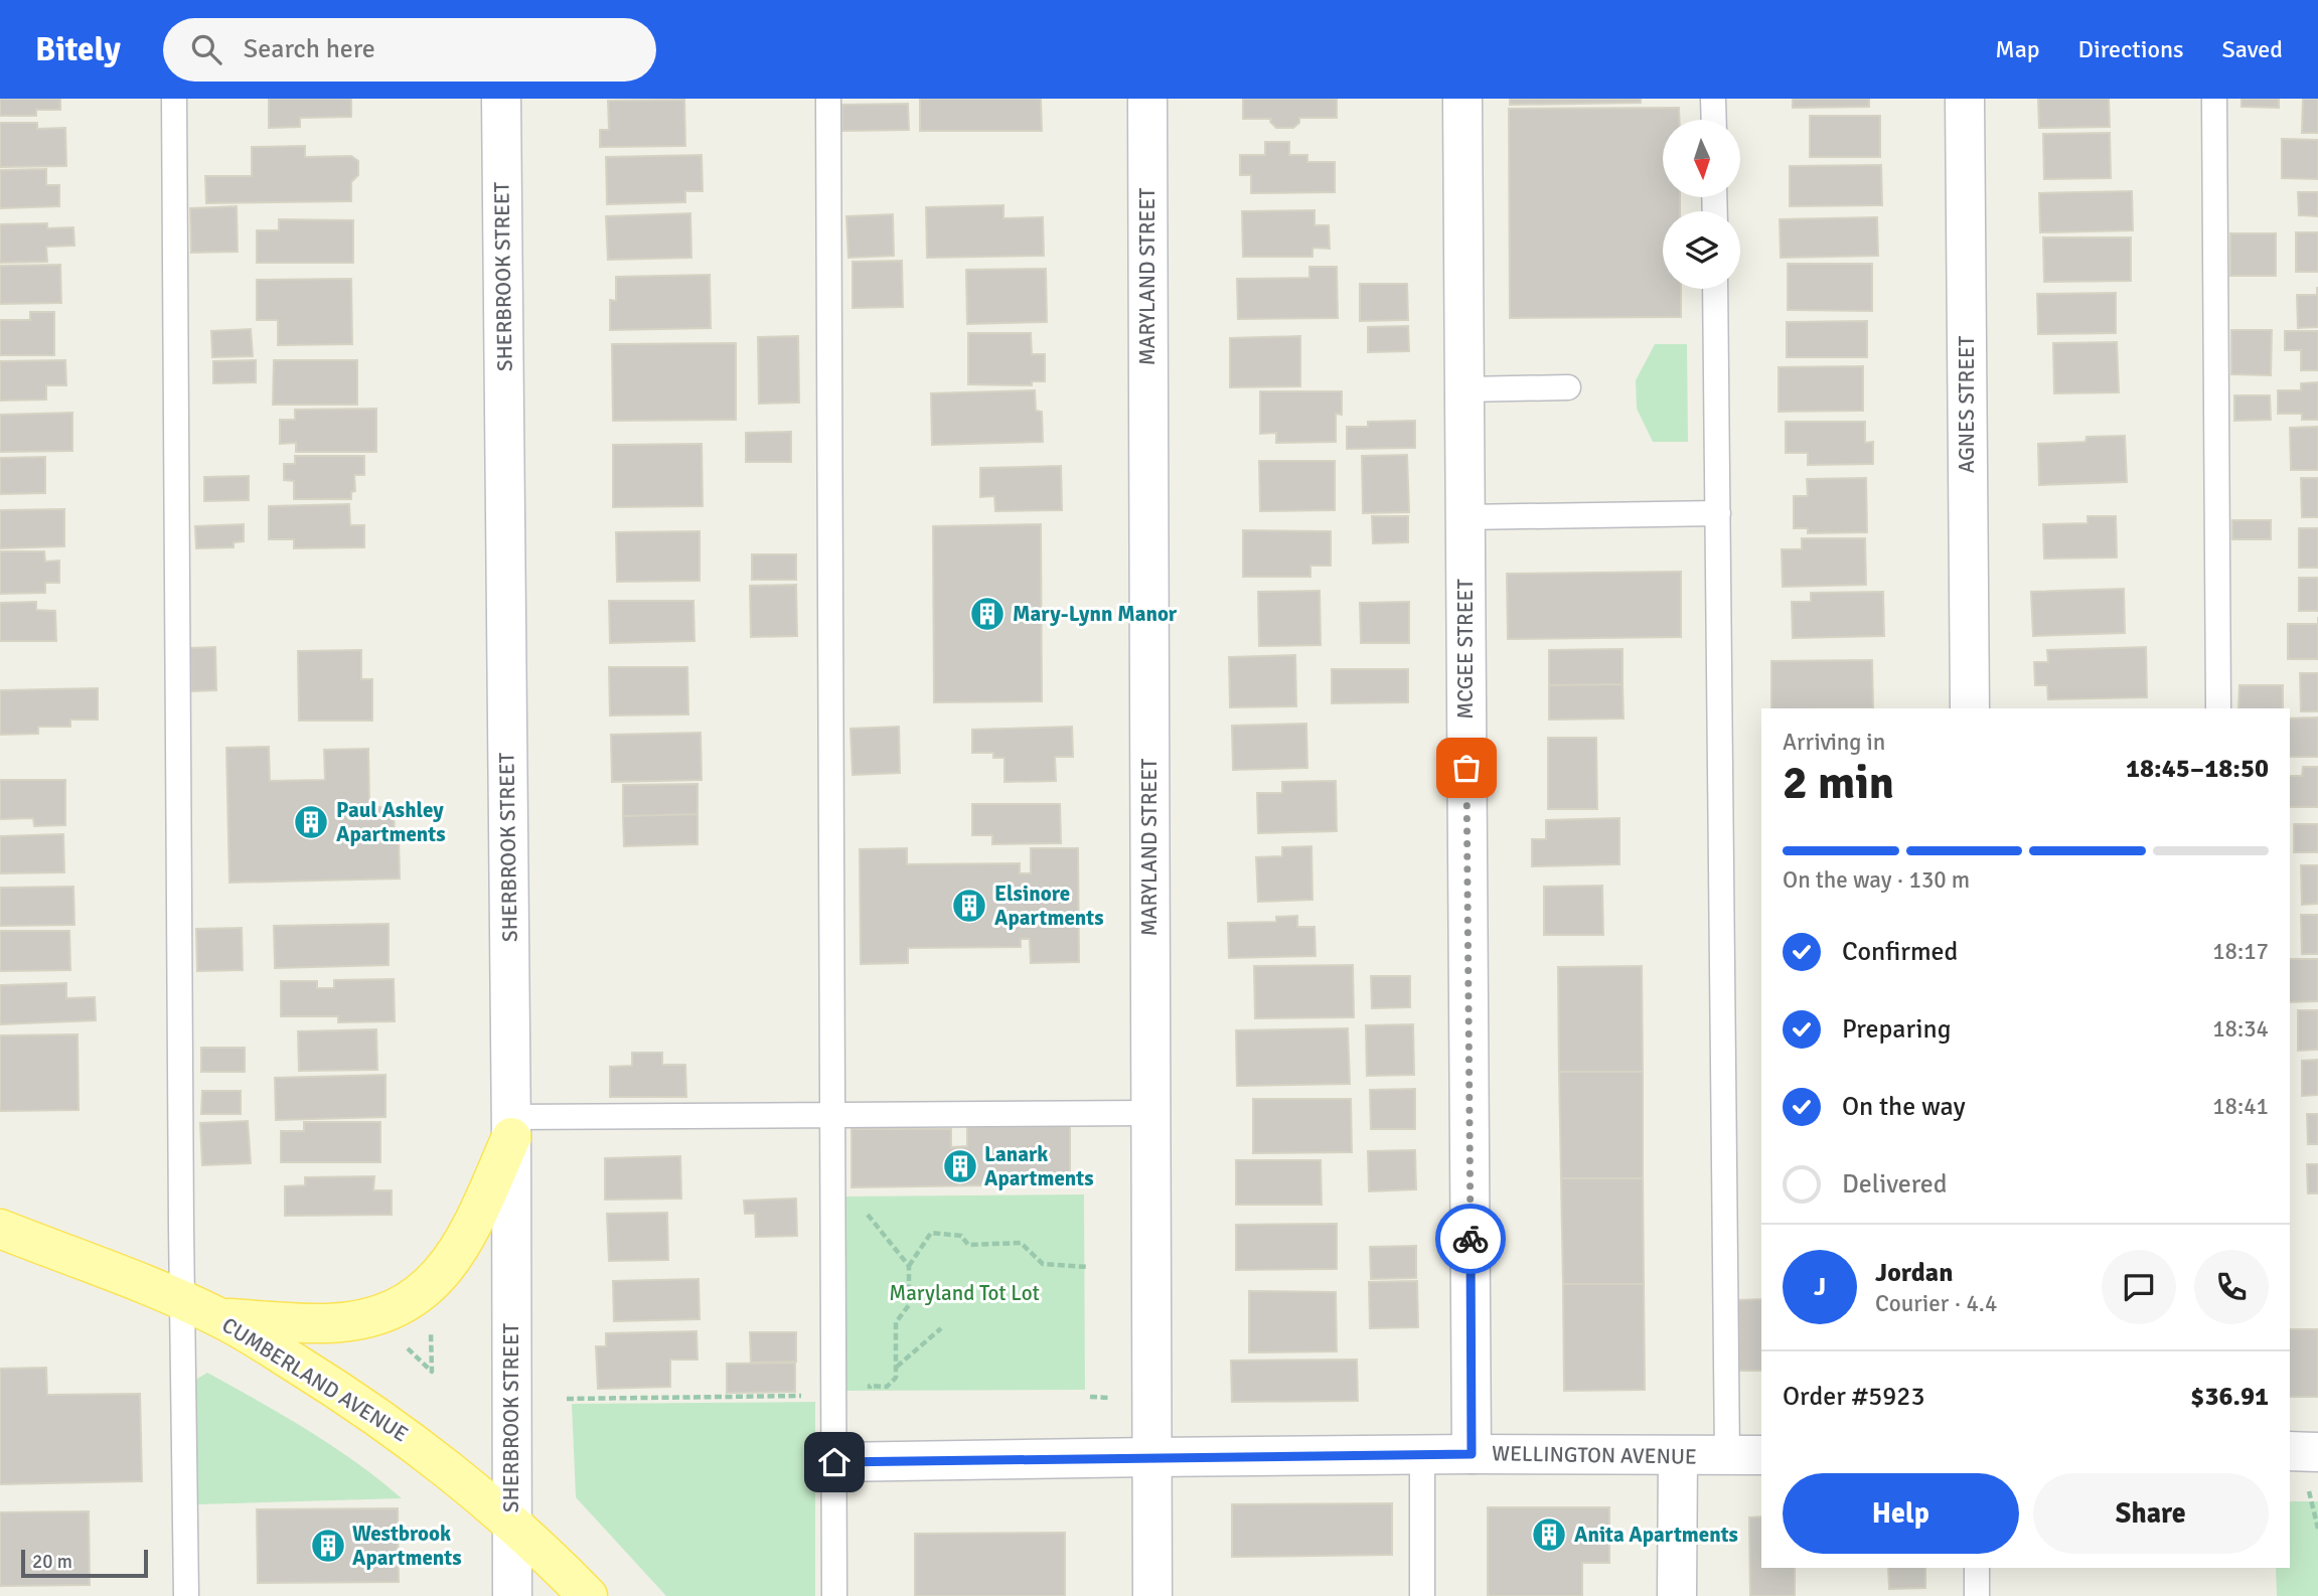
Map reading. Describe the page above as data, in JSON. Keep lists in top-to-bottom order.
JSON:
{
  "streets": {
    "main road": ["CUMBERLAND AVENUE"],
    "street": [
      "SHERBROOK STREET",
      "MARYLAND STREET",
      "AGNES STREET",
      "MCGEE STREET",
      "WELLINGTON AVENUE"
    ]
  },
  "crossings": [
    ["SHERBROOK STREET", "CUMBERLAND AVENUE"],
    ["MARYLAND STREET", "WELLINGTON AVENUE"],
    ["MCGEE STREET", "WELLINGTON AVENUE"]
  ],
  "parks": ["Maryland Tot Lot"],
  "places": {
    "building": [
      "Mary-Lynn Manor",
      "Paul Ashley Apartments",
      "Elsinore Apartments",
      "Lanark Apartments",
      "Anita Apartments",
      "Westbrook Apartments"
    ]
  },
  "scale_bar": "20 m",
  "north": "bottom",
  "page": {
    "header": "Bitely",
    "search": "Search here",
    "nav": ["Map", "Directions", "Saved"],
    "heading": ["2 min", "Arriving in", "18:45–18:50"],
    "panel": [
      "Jordan",
      "Courier · 4.4",
      "Order #5923",
      "$36.91"
    ],
    "bar": "On the way · 130 m",
    "list": [
      ["Confirmed", "18:17"],
      ["Preparing", "18:34"],
      ["On the way", "18:41"],
      "Delivered"
    ],
    "round": "J",
    "buttons": ["Help", "Share"],
    "scale": "20 m"
  }
}
